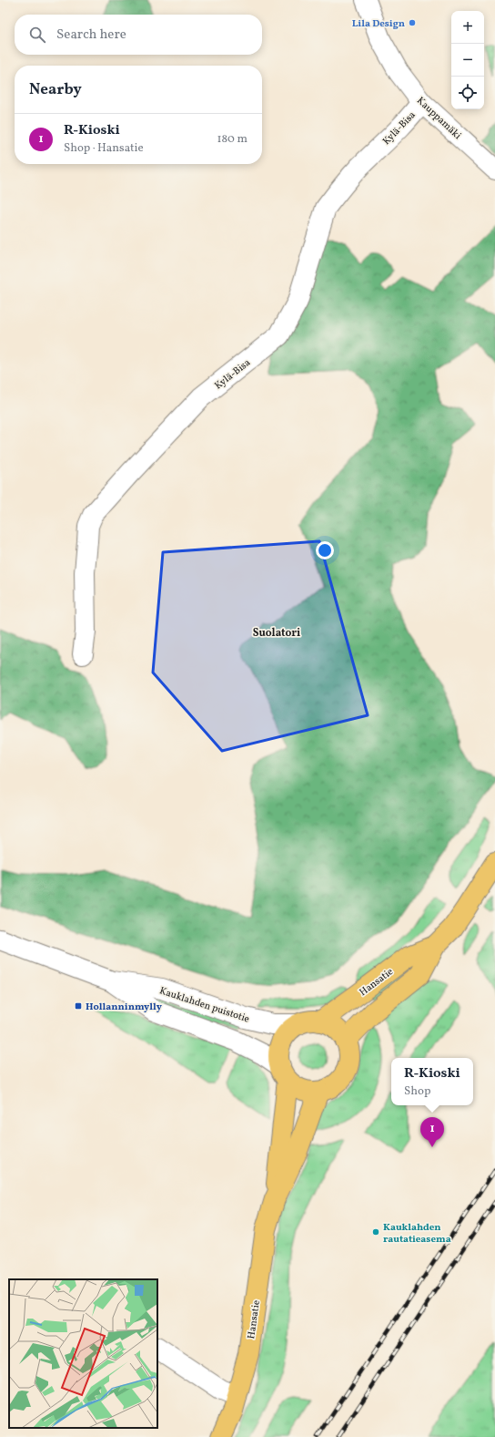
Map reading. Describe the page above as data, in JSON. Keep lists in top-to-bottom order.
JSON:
{
  "streets": {
    "main road": ["Hansatie"],
    "street": ["Kauppamäki", "Kylä-Bisa", "Kauklahden puistotie"]
  },
  "crossings": [
    ["Kauppamäki", "Kylä-Bisa"],
    ["Hansatie", "Kauklahden puistotie"]
  ],
  "districts": ["Suolatori"],
  "places": {
    "other": ["Lila Design", "Kauklahden rautatieasema"],
    "transit": ["Hollanninmylly"]
  },
  "page": {
    "map_buttons": ["+", "−"],
    "search": "Search here",
    "heading": "Nearby",
    "list": [
      {
        "mark": "1",
        "name": "R-Kioski",
        "note": "Shop · Hansatie",
        "value": "180 m"
      }
    ],
    "popup": ["R-Kioski", "Shop"],
    "pins": "1"
  }
}
